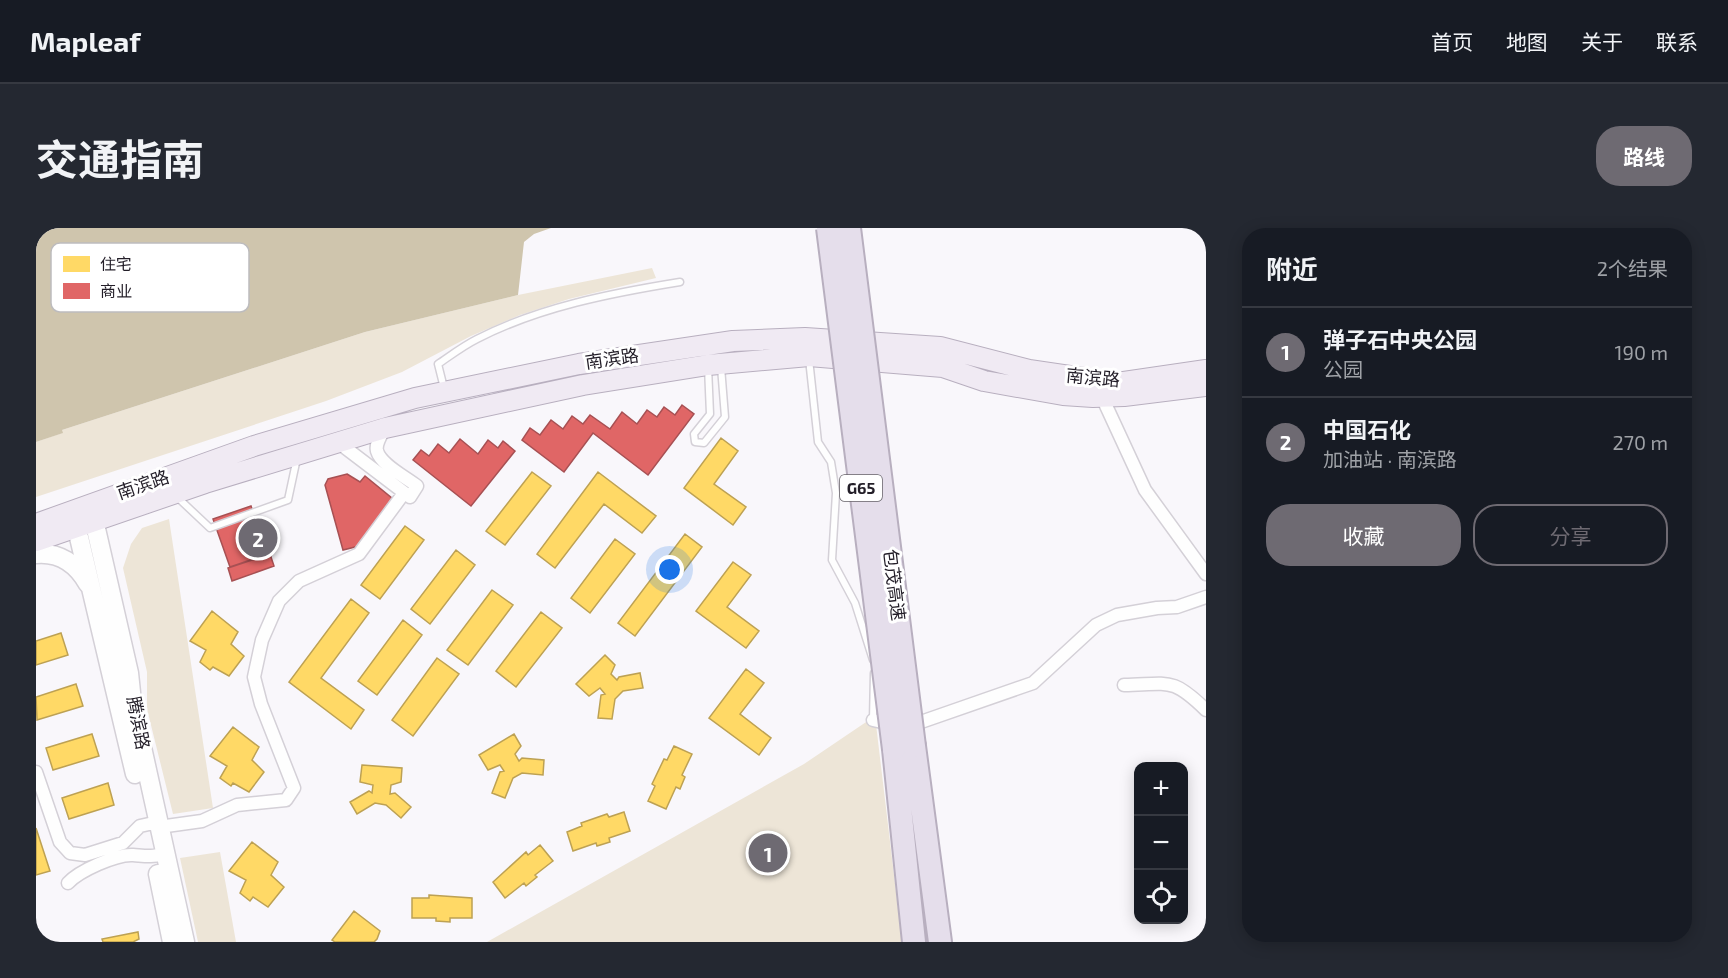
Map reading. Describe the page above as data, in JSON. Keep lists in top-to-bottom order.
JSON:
{
  "streets": {
    "highway": ["G65", "包茂高速"],
    "main road": ["南滨路"],
    "street": ["腾滨路"]
  },
  "crossings": [
    ["南滨路", "腾滨路"]
  ],
  "legend": ["住宅", "商业"],
  "page": {
    "header": "Mapleaf",
    "nav": [
      "首页",
      "地图",
      "关于",
      "联系"
    ],
    "title": "交通指南",
    "buttons": [
      "路线",
      ["收藏", "分享"]
    ],
    "heading": ["附近", "2个结果"],
    "list": [
      {
        "mark": "1",
        "name": "弹子石中央公园",
        "note": "公园",
        "value": "190 m"
      },
      {
        "mark": "2",
        "name": "中国石化",
        "note": "加油站 · 南滨路",
        "value": "270 m"
      }
    ],
    "pins": ["2", "1"],
    "map_buttons": ["+", "−"]
  }
}
